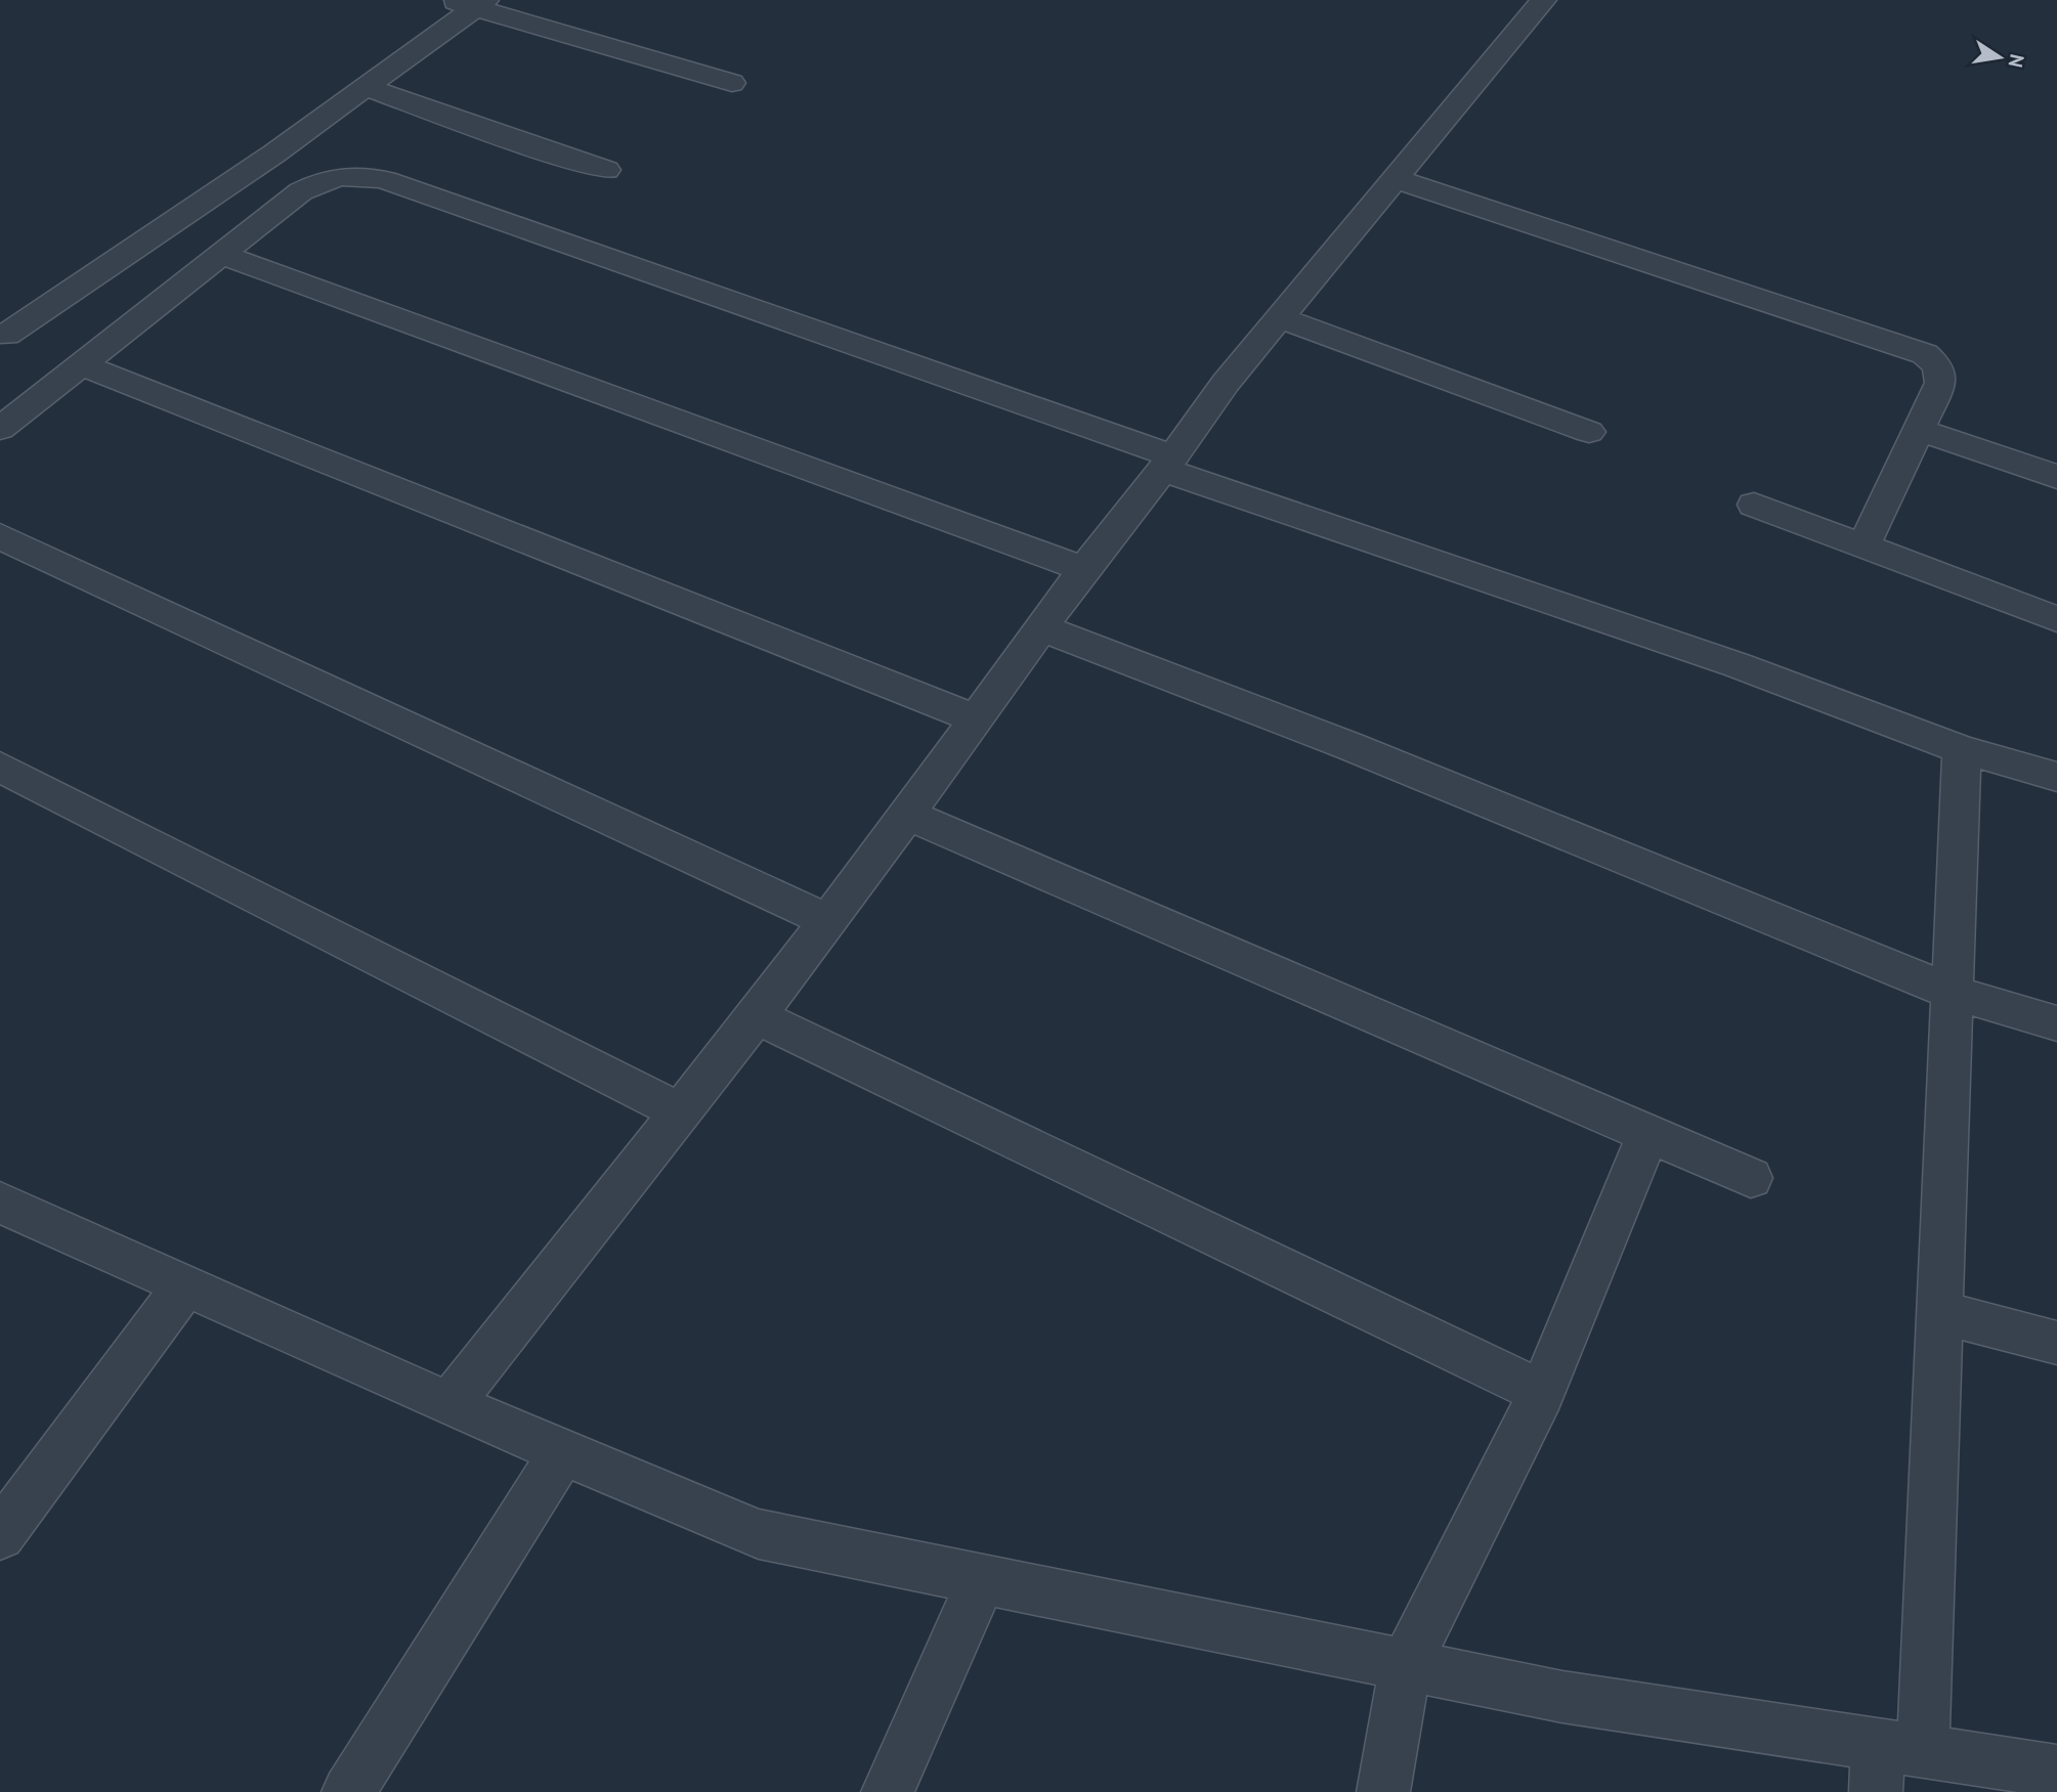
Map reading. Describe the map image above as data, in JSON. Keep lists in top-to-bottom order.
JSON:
{
  "north": "right"
}
